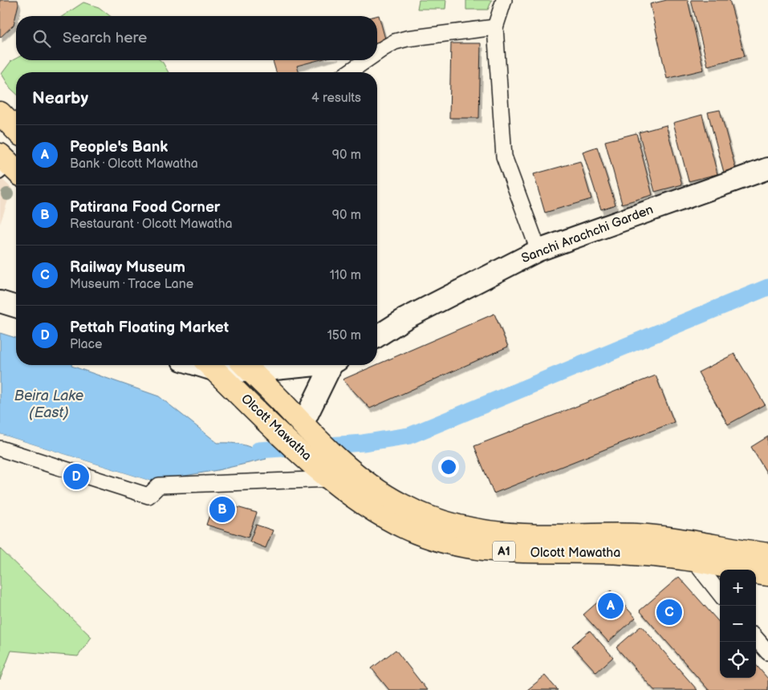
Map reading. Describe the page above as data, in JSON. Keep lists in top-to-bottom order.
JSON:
{
  "streets": {
    "highway": ["Olcott Mawatha", "A1"],
    "street": ["Sanchi Arachchi Garden"]
  },
  "water": ["Beira Lake (East)"],
  "page": {
    "search": "Search here",
    "heading": ["Nearby", "4 results"],
    "list": [
      {
        "mark": "A",
        "name": "People's Bank",
        "note": "Bank · Olcott Mawatha",
        "value": "90 m"
      },
      {
        "mark": "B",
        "name": "Patirana Food Corner",
        "note": "Restaurant · Olcott Mawatha",
        "value": "90 m"
      },
      {
        "mark": "C",
        "name": "Railway Museum",
        "note": "Museum · Trace Lane",
        "value": "110 m"
      },
      {
        "mark": "D",
        "name": "Pettah Floating Market",
        "note": "Place",
        "value": "150 m"
      }
    ],
    "pins": [
      "D",
      "B",
      "A",
      "C"
    ],
    "map_buttons": ["+", "−"]
  }
}
